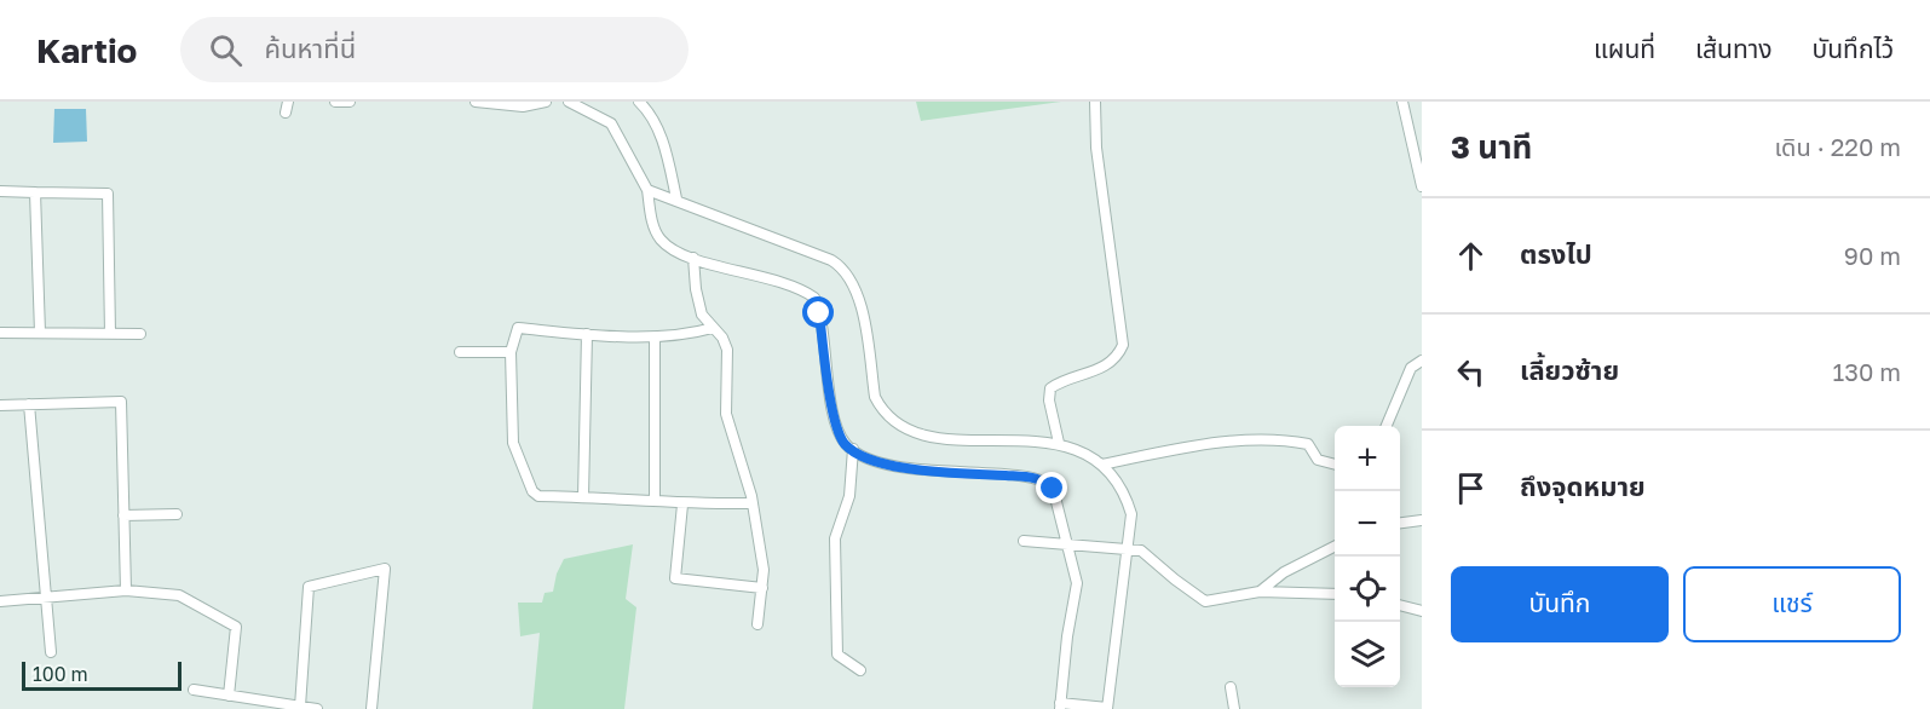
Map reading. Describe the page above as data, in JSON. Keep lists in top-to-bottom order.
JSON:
{
  "scale_bar": "100 m",
  "page": {
    "header": "Kartio",
    "search": "ค้นหาที่นี่",
    "nav": ["แผนที่", "เส้นทาง", "บันทึกไว้"],
    "heading": ["3 นาที", "เดิน · 220 m"],
    "list": [
      ["ตรงไป", "90 m"],
      ["เลี้ยวซ้าย", "130 m"],
      "ถึงจุดหมาย"
    ],
    "map_buttons": ["+", "−"],
    "buttons": ["บันทึก", "แชร์"],
    "scale": "100 m"
  }
}
